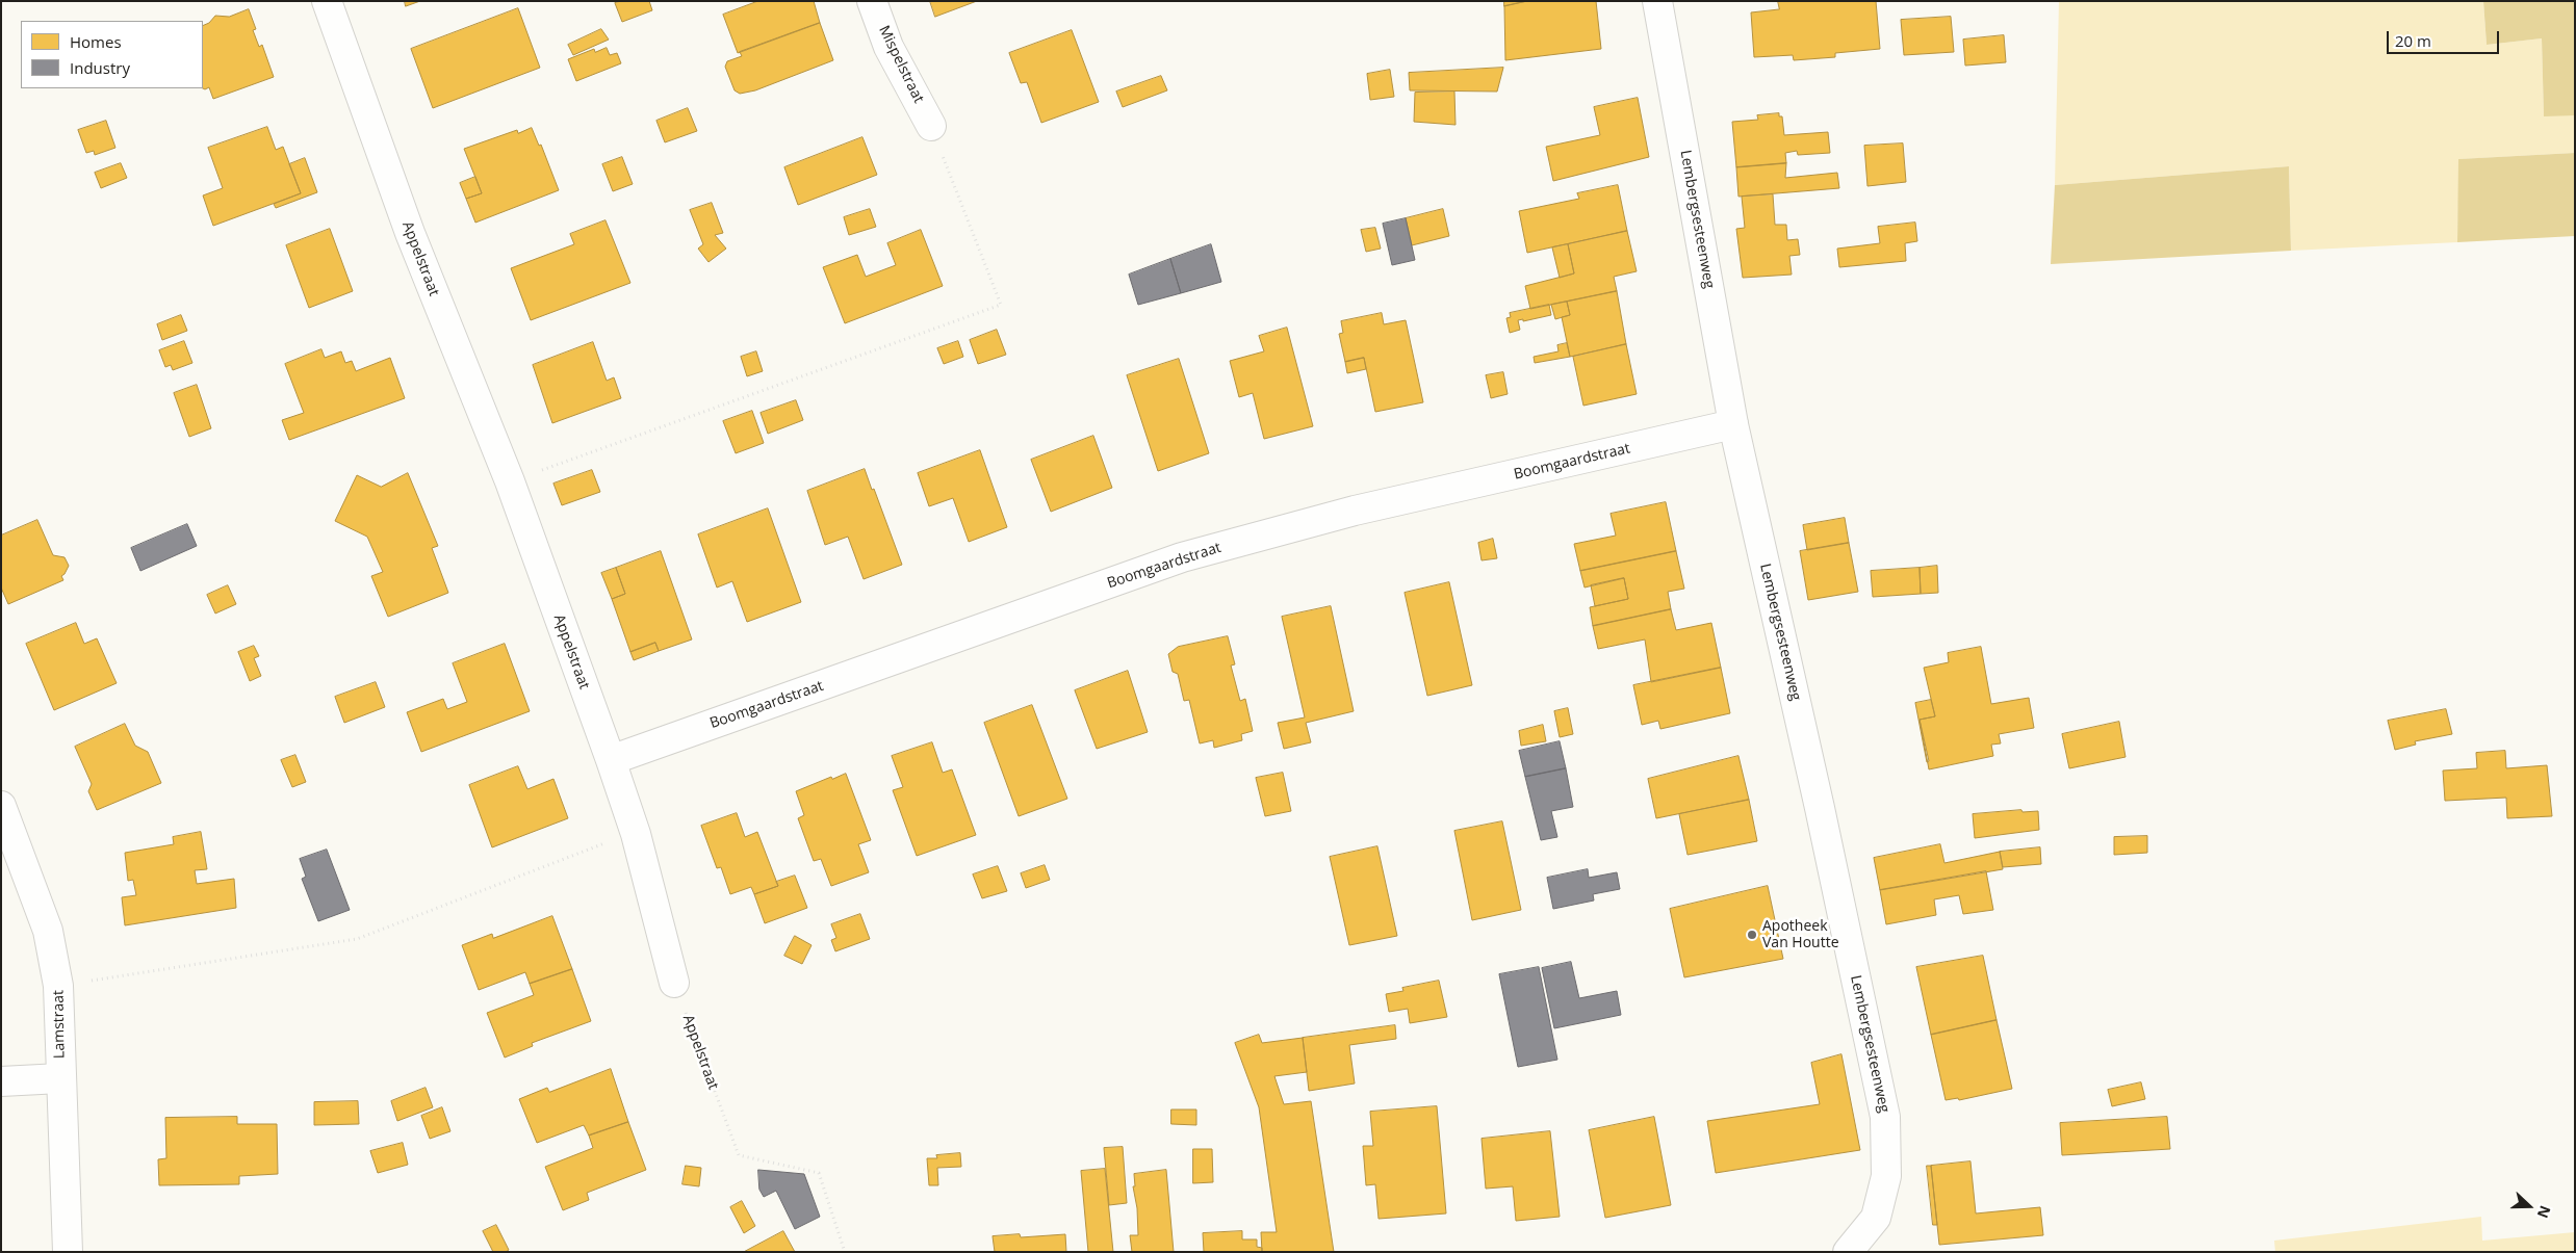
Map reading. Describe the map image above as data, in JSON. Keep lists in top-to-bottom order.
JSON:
{
  "streets": {
    "street": [
      "Mispelstraat",
      "Lembergsesteenweg",
      "Appelstraat",
      "Boomgaardstraat",
      "Lamstraat"
    ]
  },
  "crossings": [
    ["Lembergsesteenweg", "Boomgaardstraat"],
    ["Appelstraat", "Boomgaardstraat"]
  ],
  "places": ["Apotheek Van Houtte"],
  "legend": ["Homes", "Industry"],
  "scale_bar": "20 m",
  "north": "right"
}
